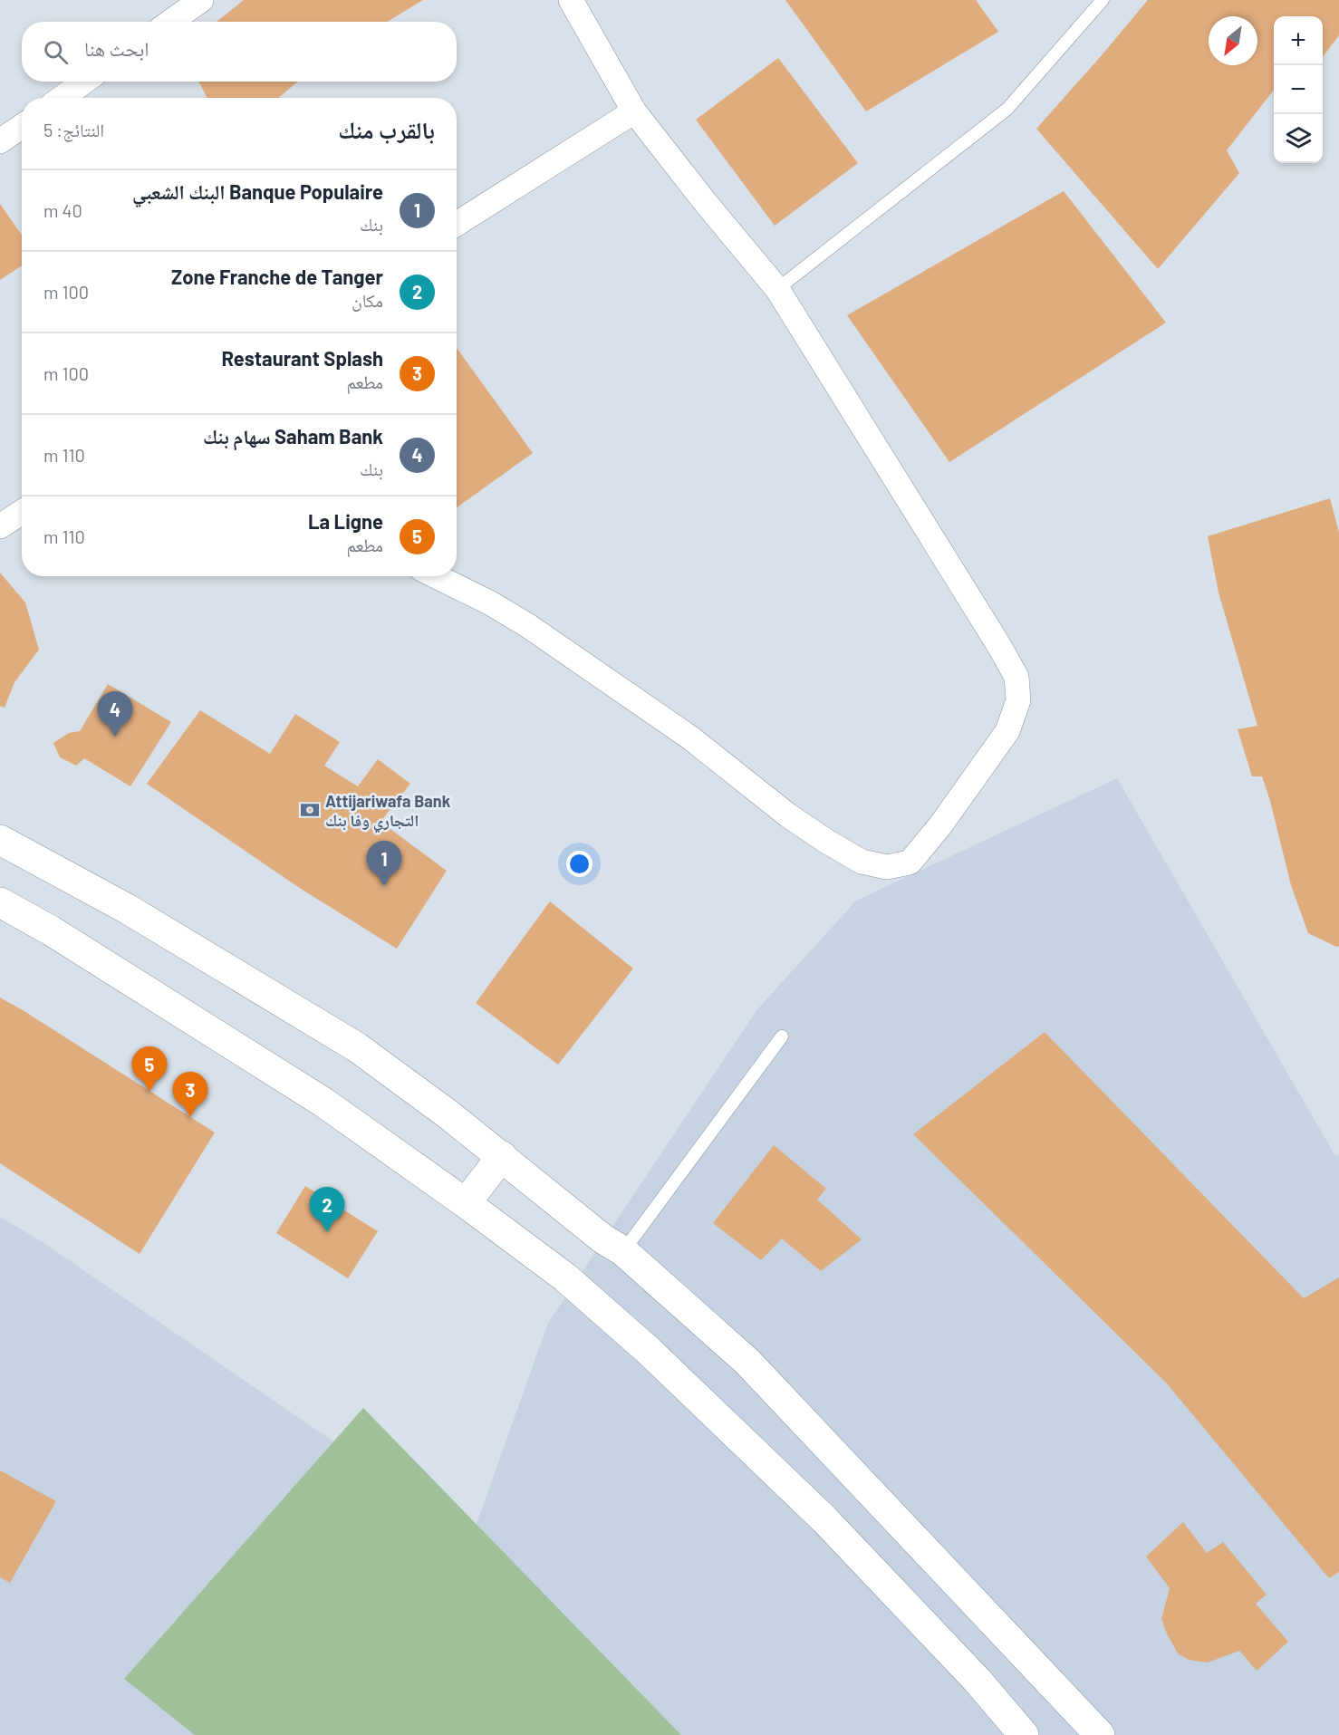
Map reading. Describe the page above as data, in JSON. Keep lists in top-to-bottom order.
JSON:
{
  "places": {
    "bank": ["Attijariwafa Bank التجاري وفا بنك"]
  },
  "north": "bottom left",
  "page": {
    "map_buttons": ["+", "−"],
    "search": "ابحث هنا",
    "heading": ["بالقرب منك", "النتائج: 5"],
    "list": [
      {
        "mark": "1",
        "name": "Banque Populaire البنك الشعبي",
        "note": "بنك",
        "value": "40 m"
      },
      {
        "mark": "2",
        "name": "Zone Franche de Tanger",
        "note": "مكان",
        "value": "100 m"
      },
      {
        "mark": "3",
        "name": "Restaurant Splash",
        "note": "مطعم",
        "value": "100 m"
      },
      {
        "mark": "4",
        "name": "Saham Bank سهام بنك",
        "note": "بنك",
        "value": "110 m"
      },
      {
        "mark": "5",
        "name": "La Ligne",
        "note": "مطعم",
        "value": "110 m"
      }
    ],
    "pins": [
      "4",
      "1",
      "5",
      "3",
      "2"
    ]
  }
}
